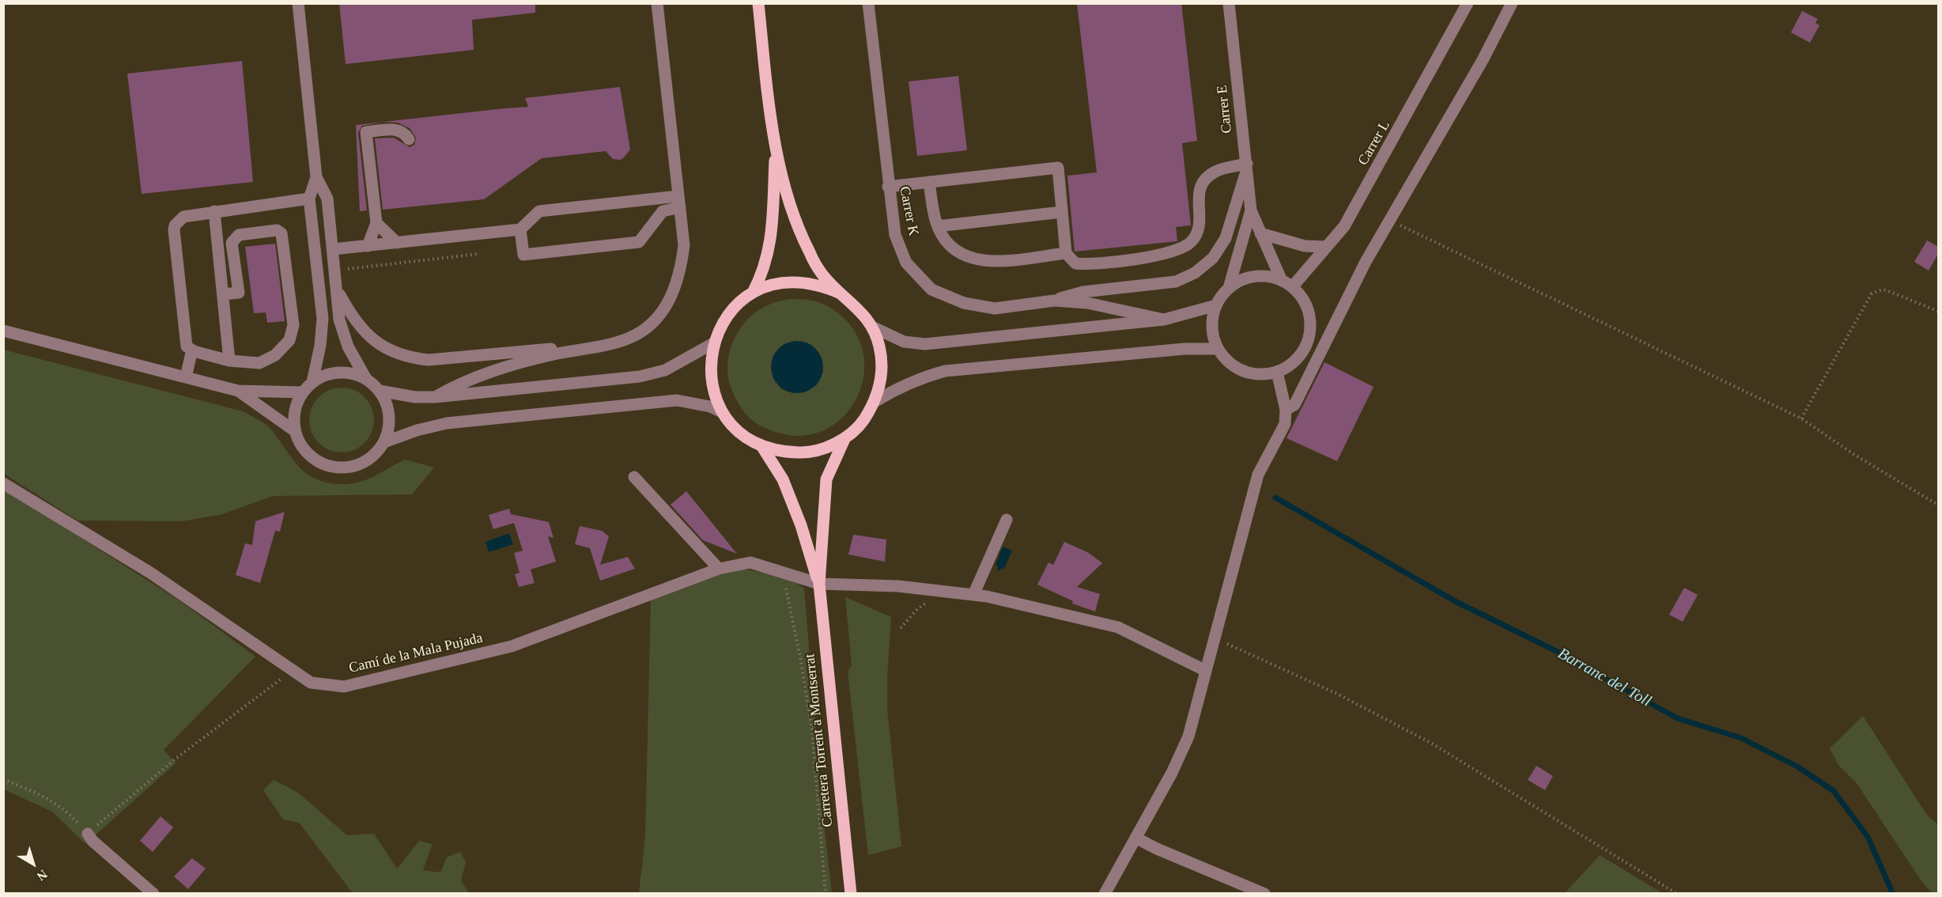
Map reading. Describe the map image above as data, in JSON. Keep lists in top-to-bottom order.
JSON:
{
  "streets": {
    "main road": ["Carretera Torrent a Montserrat"],
    "street": [
      "Carrer E",
      "Carrer L",
      "Carrer K",
      "Camí de la Mala Pujada"
    ]
  },
  "crossings": [
    ["Camí de la Mala Pujada", "Carretera Torrent a Montserrat"]
  ],
  "water": ["Barranc del Toll"],
  "north": "bottom right"
}
